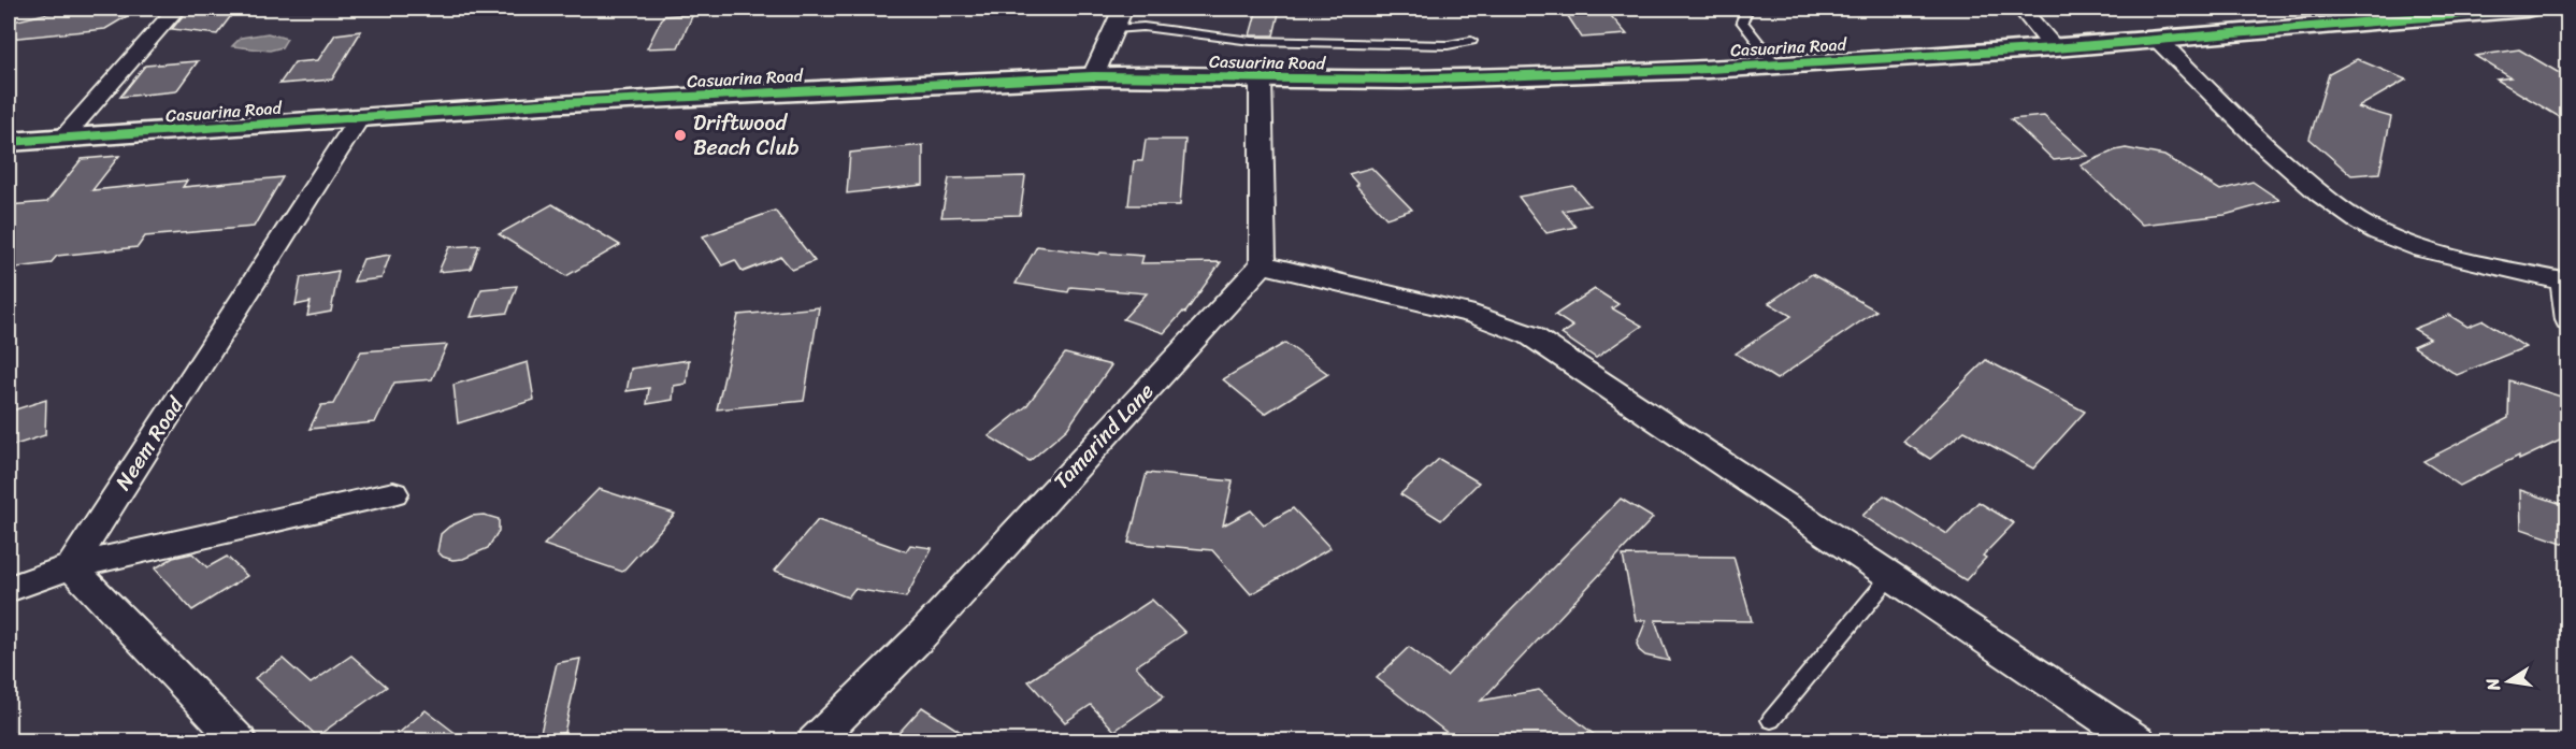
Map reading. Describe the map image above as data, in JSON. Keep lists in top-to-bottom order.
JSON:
{
  "streets": {
    "street": ["Casuarina Road", "Tamarind Lane", "Neem Road"]
  },
  "crossings": [
    ["Casuarina Road", "Neem Road"]
  ],
  "places": ["Driftwood Beach Club"],
  "north": "left"
}
